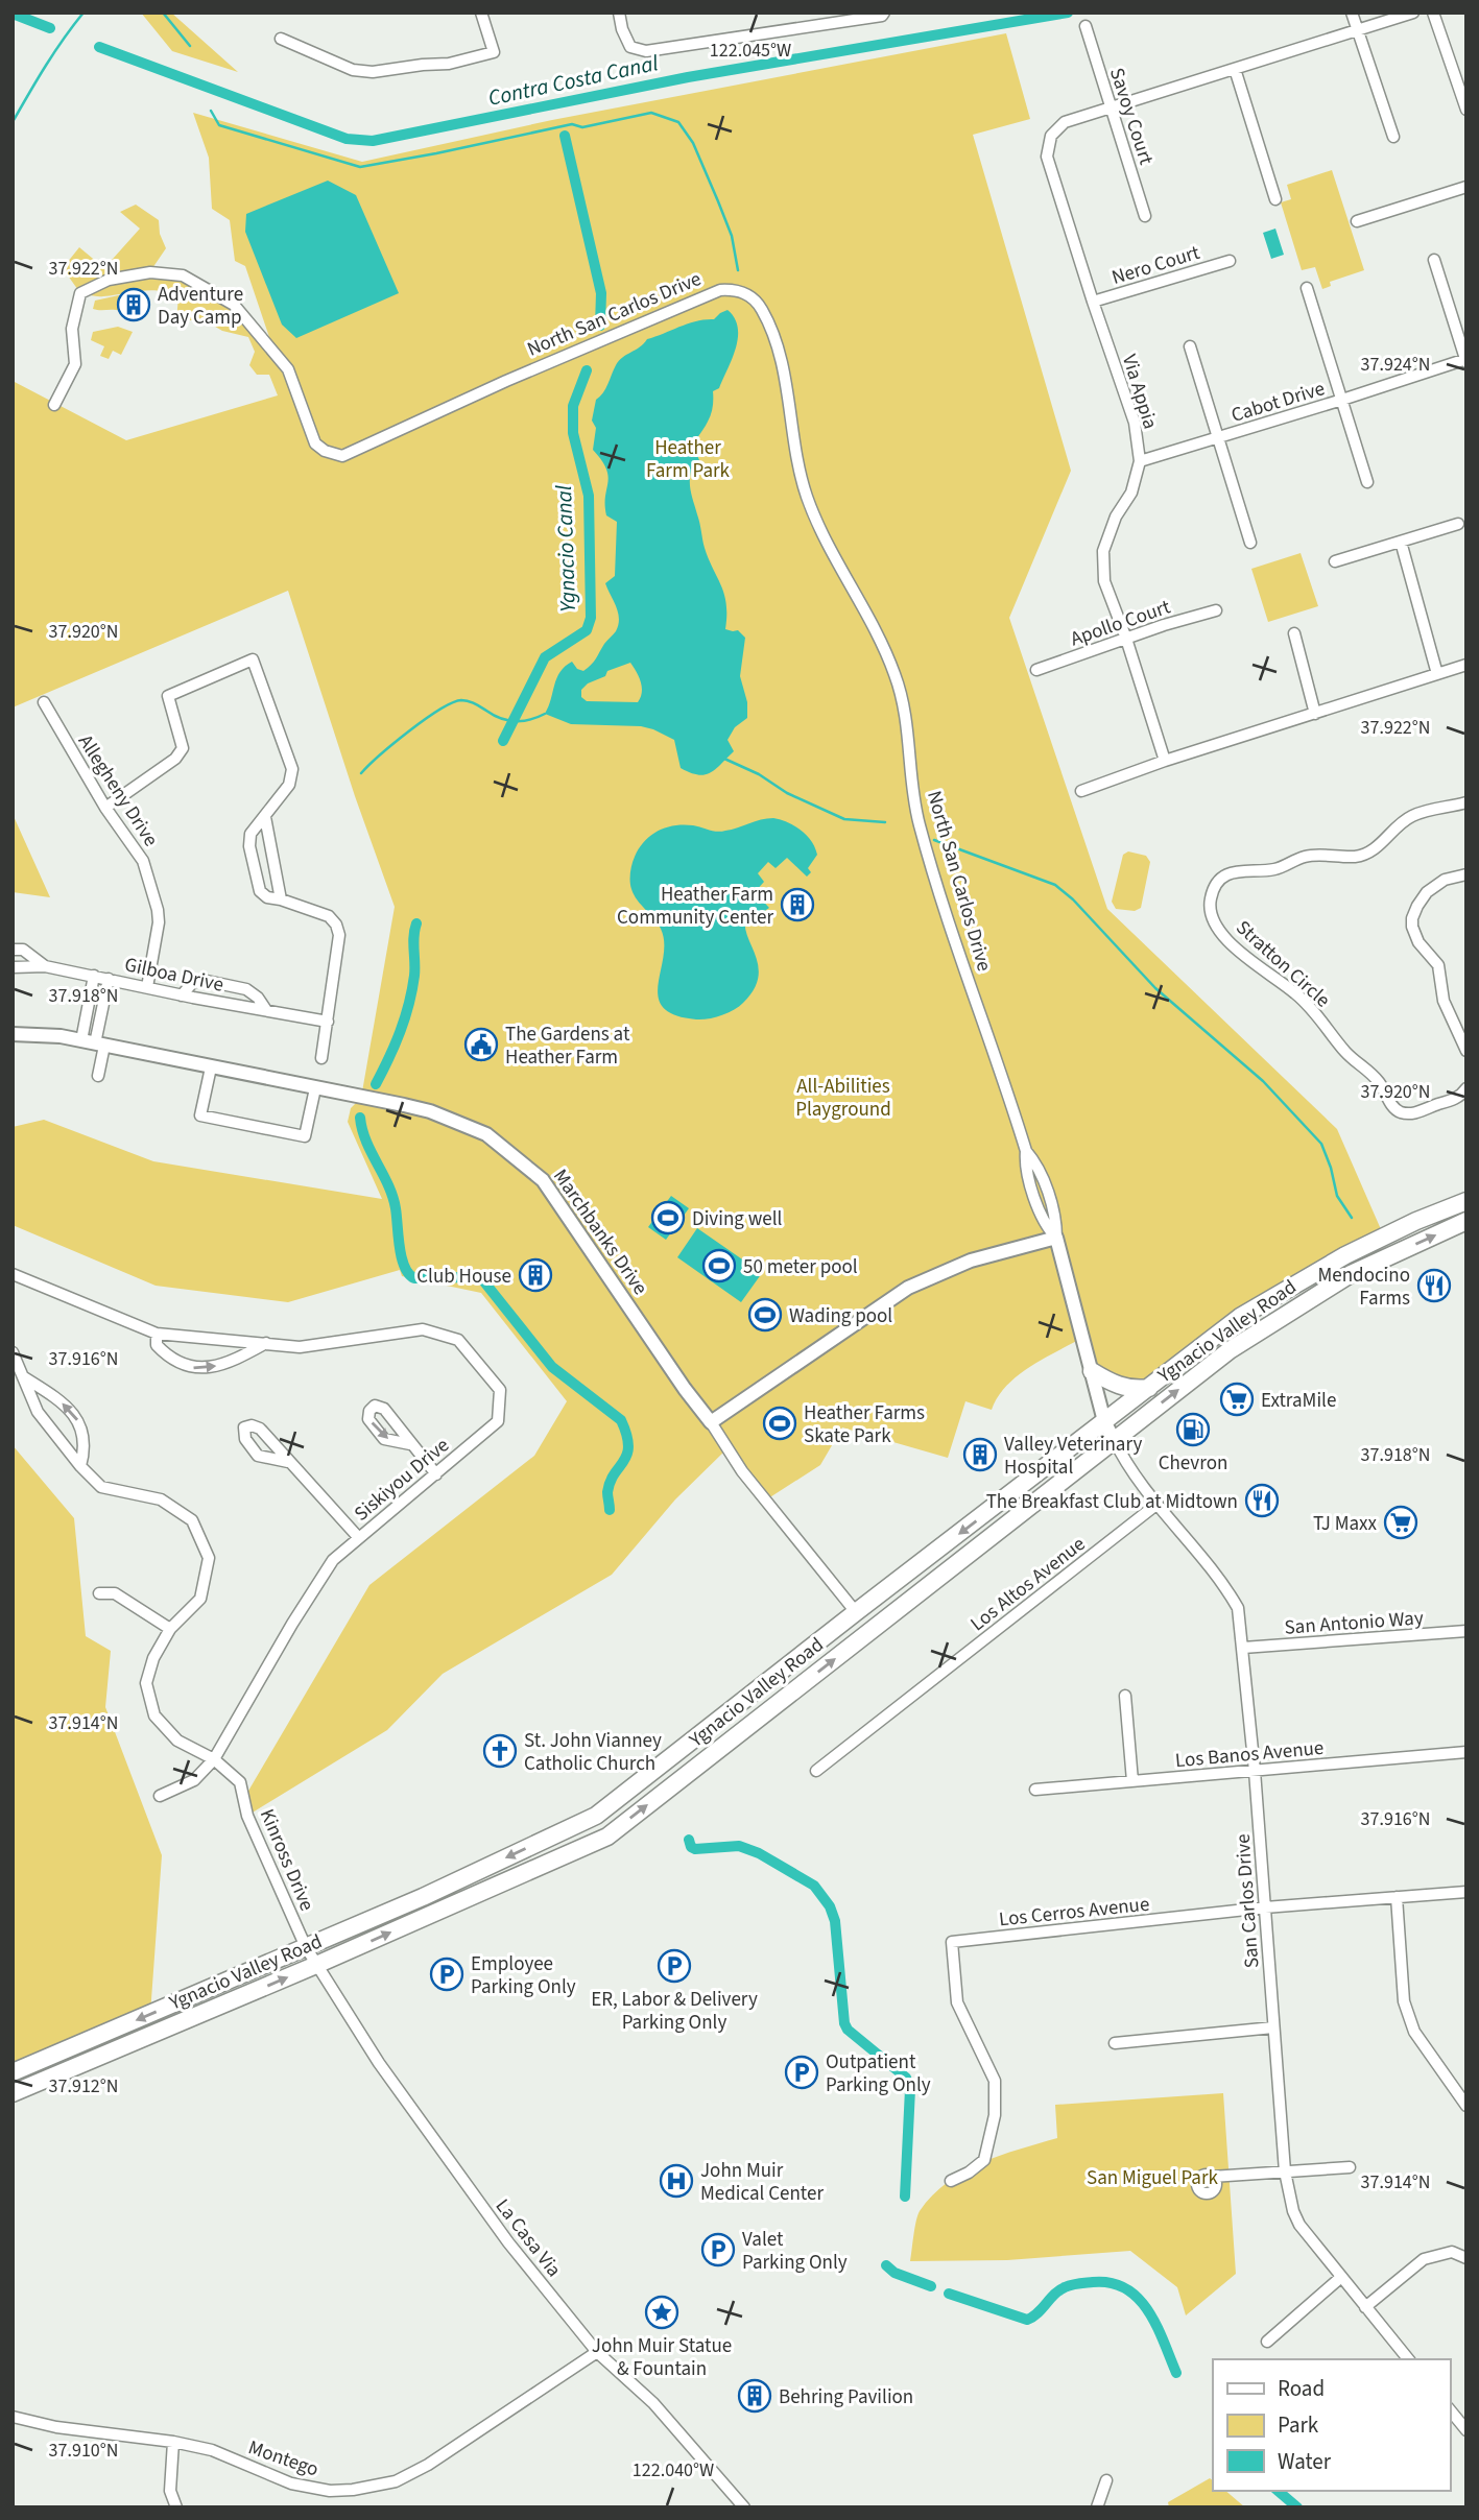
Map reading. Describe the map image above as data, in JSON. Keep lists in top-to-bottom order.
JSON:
{
  "streets": {
    "highway": ["Ygnacio Valley Road"],
    "street": [
      "Savoy Court",
      "Nero Court",
      "North San Carlos Drive",
      "Via Appia",
      "Cabot Drive",
      "Apollo Court",
      "Allegheny Drive",
      "Stratton Circle",
      "Gilboa Drive",
      "Marchbanks Drive",
      "Siskiyou Drive",
      "Los Altos Avenue",
      "San Antonio Way",
      "Los Banos Avenue",
      "Kinross Drive",
      "San Carlos Drive",
      "Los Cerros Avenue",
      "La Casa Via",
      "Montego"
    ]
  },
  "crossings": [
    ["Savoy Court", "Via Appia"],
    ["Nero Court", "Via Appia"],
    ["North San Carlos Drive", "Ygnacio Valley Road"],
    ["North San Carlos Drive", "San Carlos Drive"],
    ["Via Appia", "Cabot Drive"],
    ["Via Appia", "Apollo Court"],
    ["Allegheny Drive", "Gilboa Drive"],
    ["Marchbanks Drive", "Ygnacio Valley Road"],
    ["Ygnacio Valley Road", "Kinross Drive"],
    ["Ygnacio Valley Road", "San Carlos Drive"],
    ["Ygnacio Valley Road", "La Casa Via"],
    ["Siskiyou Drive", "Kinross Drive"],
    ["Los Altos Avenue", "San Carlos Drive"],
    ["San Antonio Way", "San Carlos Drive"],
    ["Los Banos Avenue", "San Carlos Drive"],
    ["Kinross Drive", "La Casa Via"],
    ["San Carlos Drive", "Los Cerros Avenue"],
    ["La Casa Via", "Montego"]
  ],
  "water": ["Contra Costa Canal", "Ygnacio Canal"],
  "parks": ["Heather Farm Park", "All-Abilities Playground", "San Miguel Park"],
  "places": {
    "building": [
      "Adventure Day Camp",
      "Heather Farm Community Center",
      "Club House",
      "Valley Veterinary Hospital",
      "Behring Pavilion"
    ],
    "public building": ["The Gardens at Heather Farm"],
    "sports": [
      "Diving well",
      "50 meter pool",
      "Wading pool",
      "Heather Farms Skate Park"
    ],
    "restaurant": ["Mendocino Farms", "The Breakfast Club at Midtown"],
    "supermarket": ["ExtraMile", "TJ Maxx"],
    "fuel station": ["Chevron"],
    "church": ["St. John Vianney Catholic Church"],
    "parking": [
      "ER, Labor & Delivery Parking Only",
      "Employee Parking Only",
      "Outpatient Parking Only",
      "Valet Parking Only"
    ],
    "hospital": ["John Muir Medical Center"],
    "place": ["John Muir Statue & Fountain"]
  },
  "legend": ["Road", "Park", "Water"],
  "coordinates": [
    "122.045°W",
    "37.922°N",
    "37.924°N",
    "37.920°N",
    "37.918°N",
    "37.916°N",
    "37.914°N",
    "37.912°N",
    "37.910°N",
    "122.040°W"
  ]
}
